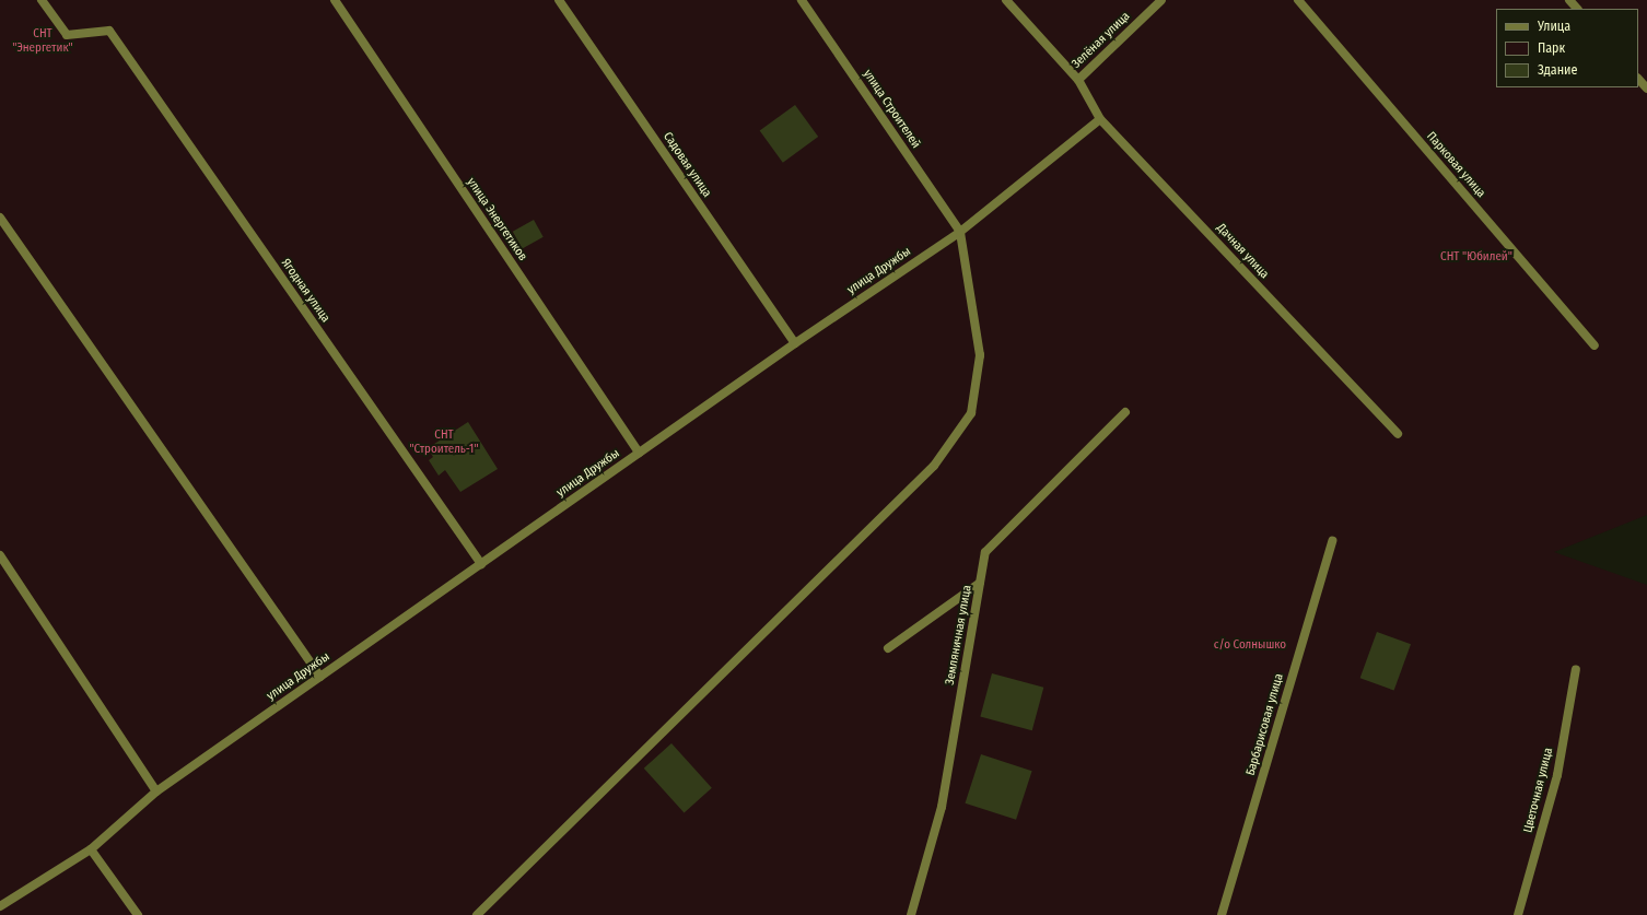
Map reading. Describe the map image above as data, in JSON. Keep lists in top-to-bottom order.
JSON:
{
  "streets": {
    "street": [
      "Зелёная улица",
      "улица Строителей",
      "Садовая улица",
      "Парковая улица",
      "улица Энергетиков",
      "Дачная улица",
      "улица Дружбы",
      "Ягодная улица",
      "Земляничная улица",
      "Барбарисовая улица",
      "Цветочная улица"
    ]
  },
  "crossings": [
    ["Зелёная улица", "Дачная улица"],
    ["улица Строителей", "улица Дружбы"],
    ["Садовая улица", "улица Дружбы"],
    ["улица Энергетиков", "улица Дружбы"],
    ["Дачная улица", "улица Дружбы"],
    ["улица Дружбы", "Ягодная улица"]
  ],
  "parks": [
    "СНТ \"Энергетик\"",
    "СНТ \"Юбилей\"",
    "СНТ \"Строитель-1\"",
    "с/о Солнышко"
  ],
  "legend": ["Улица", "Парк", "Здание"]
}
